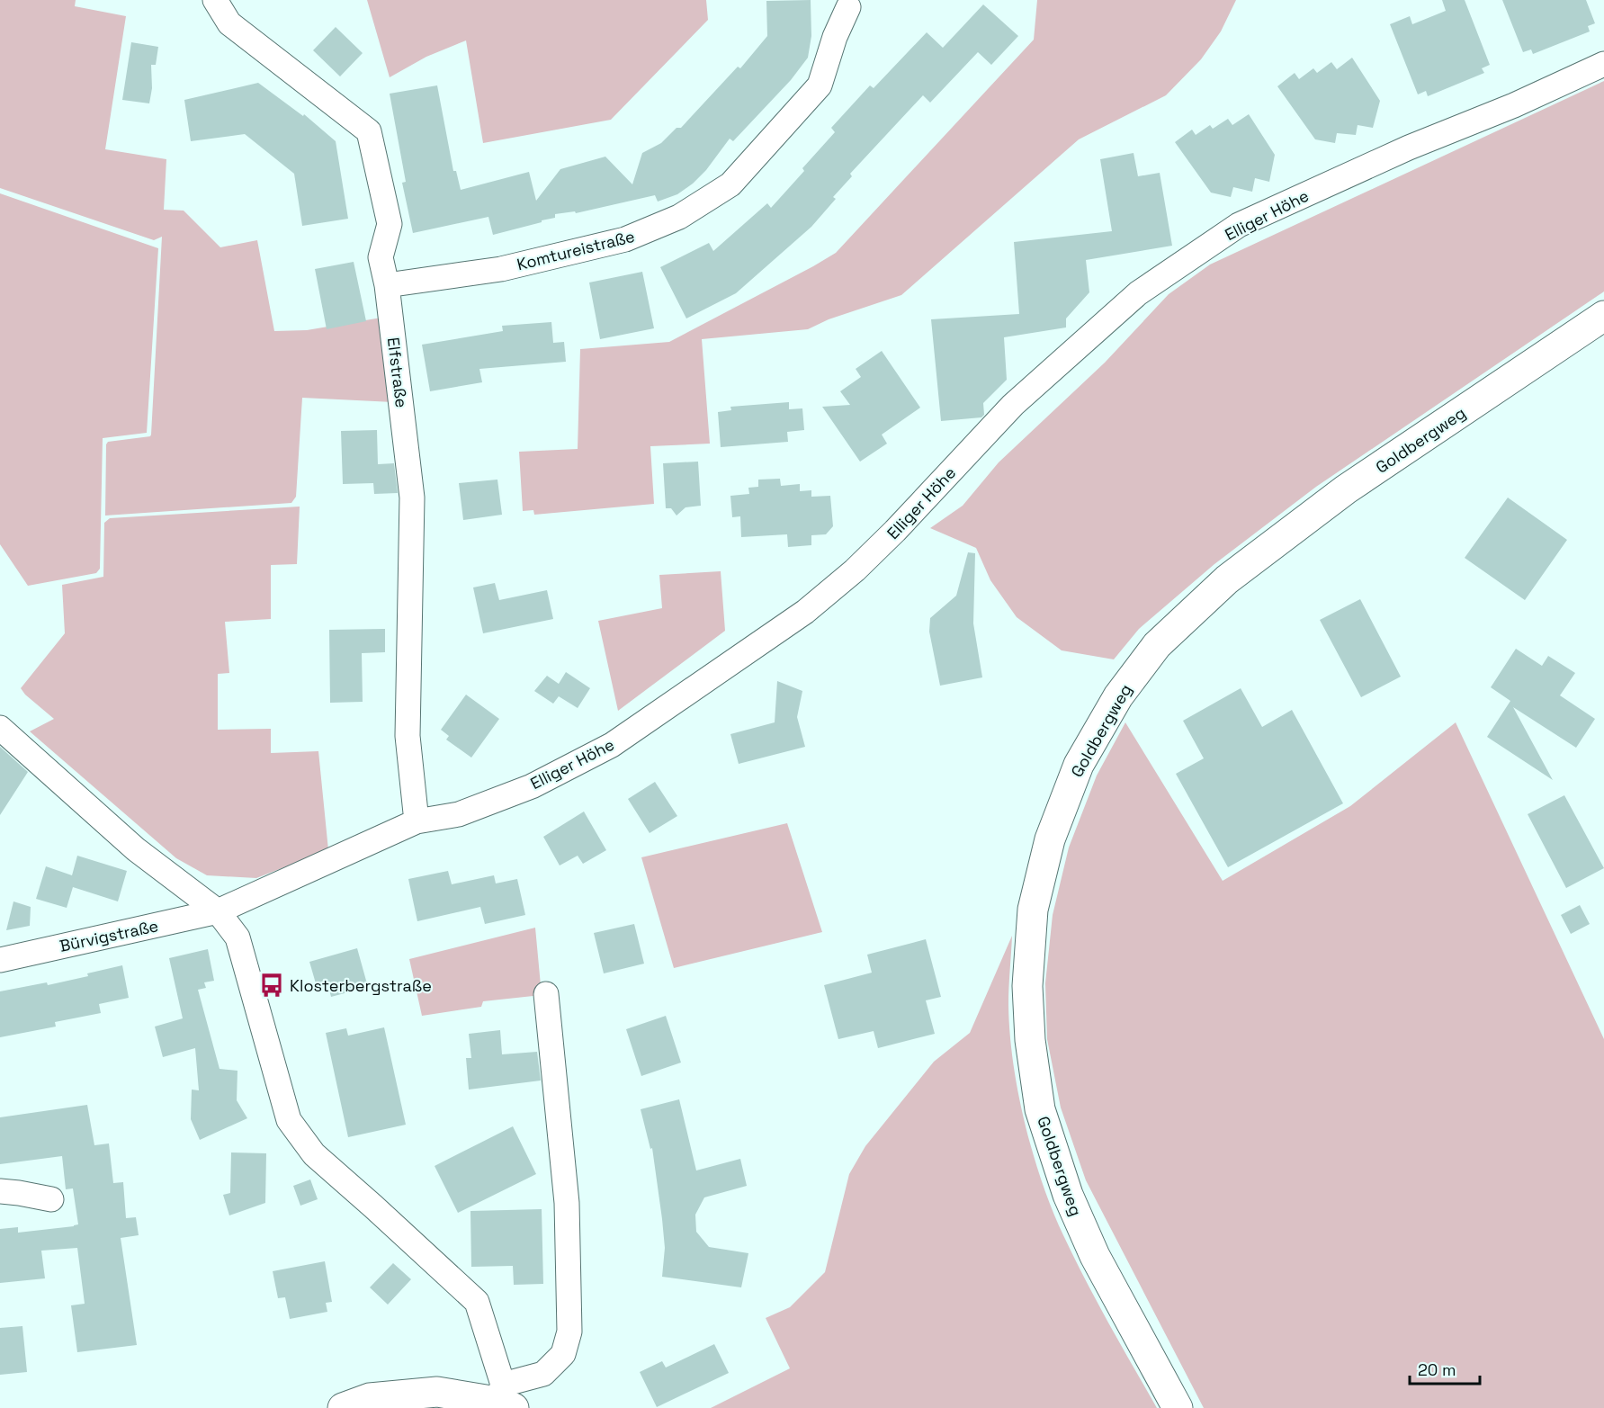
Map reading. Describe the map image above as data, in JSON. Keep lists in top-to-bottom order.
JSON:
{
  "streets": {
    "street": [
      "Elliger Höhe",
      "Komtureistraße",
      "Elfstraße",
      "Goldbergweg",
      "Bürvigstraße"
    ]
  },
  "crossings": [
    ["Elliger Höhe", "Elfstraße"],
    ["Elliger Höhe", "Bürvigstraße"],
    ["Komtureistraße", "Elfstraße"]
  ],
  "places": {
    "bus stop": ["Klosterbergstraße"]
  },
  "scale_bar": "20 m"
}
